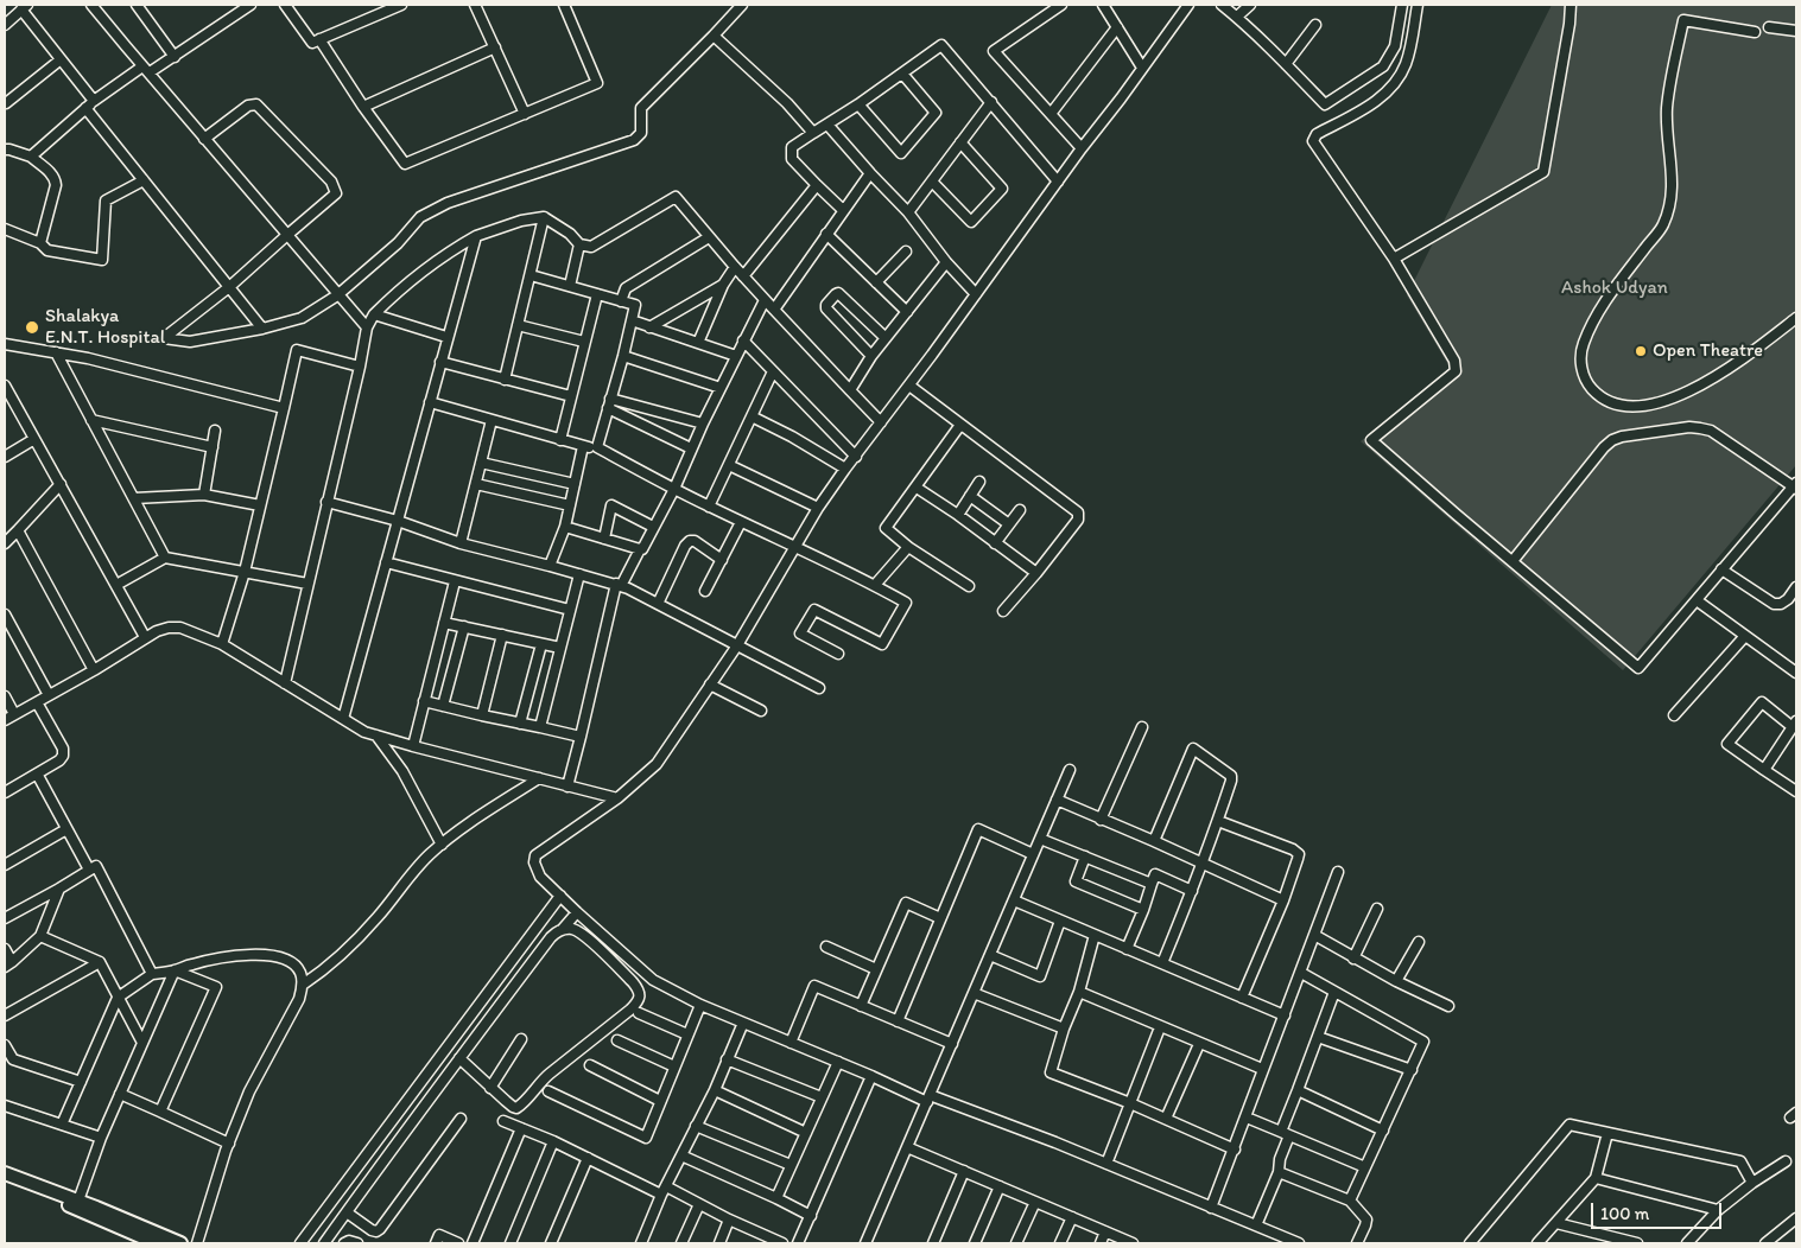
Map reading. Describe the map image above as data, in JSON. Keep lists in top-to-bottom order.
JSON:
{
  "parks": ["Ashok Udyan"],
  "places": ["Shalakya E.N.T. Hospital", "Open Theatre"],
  "scale_bar": "100 m"
}
